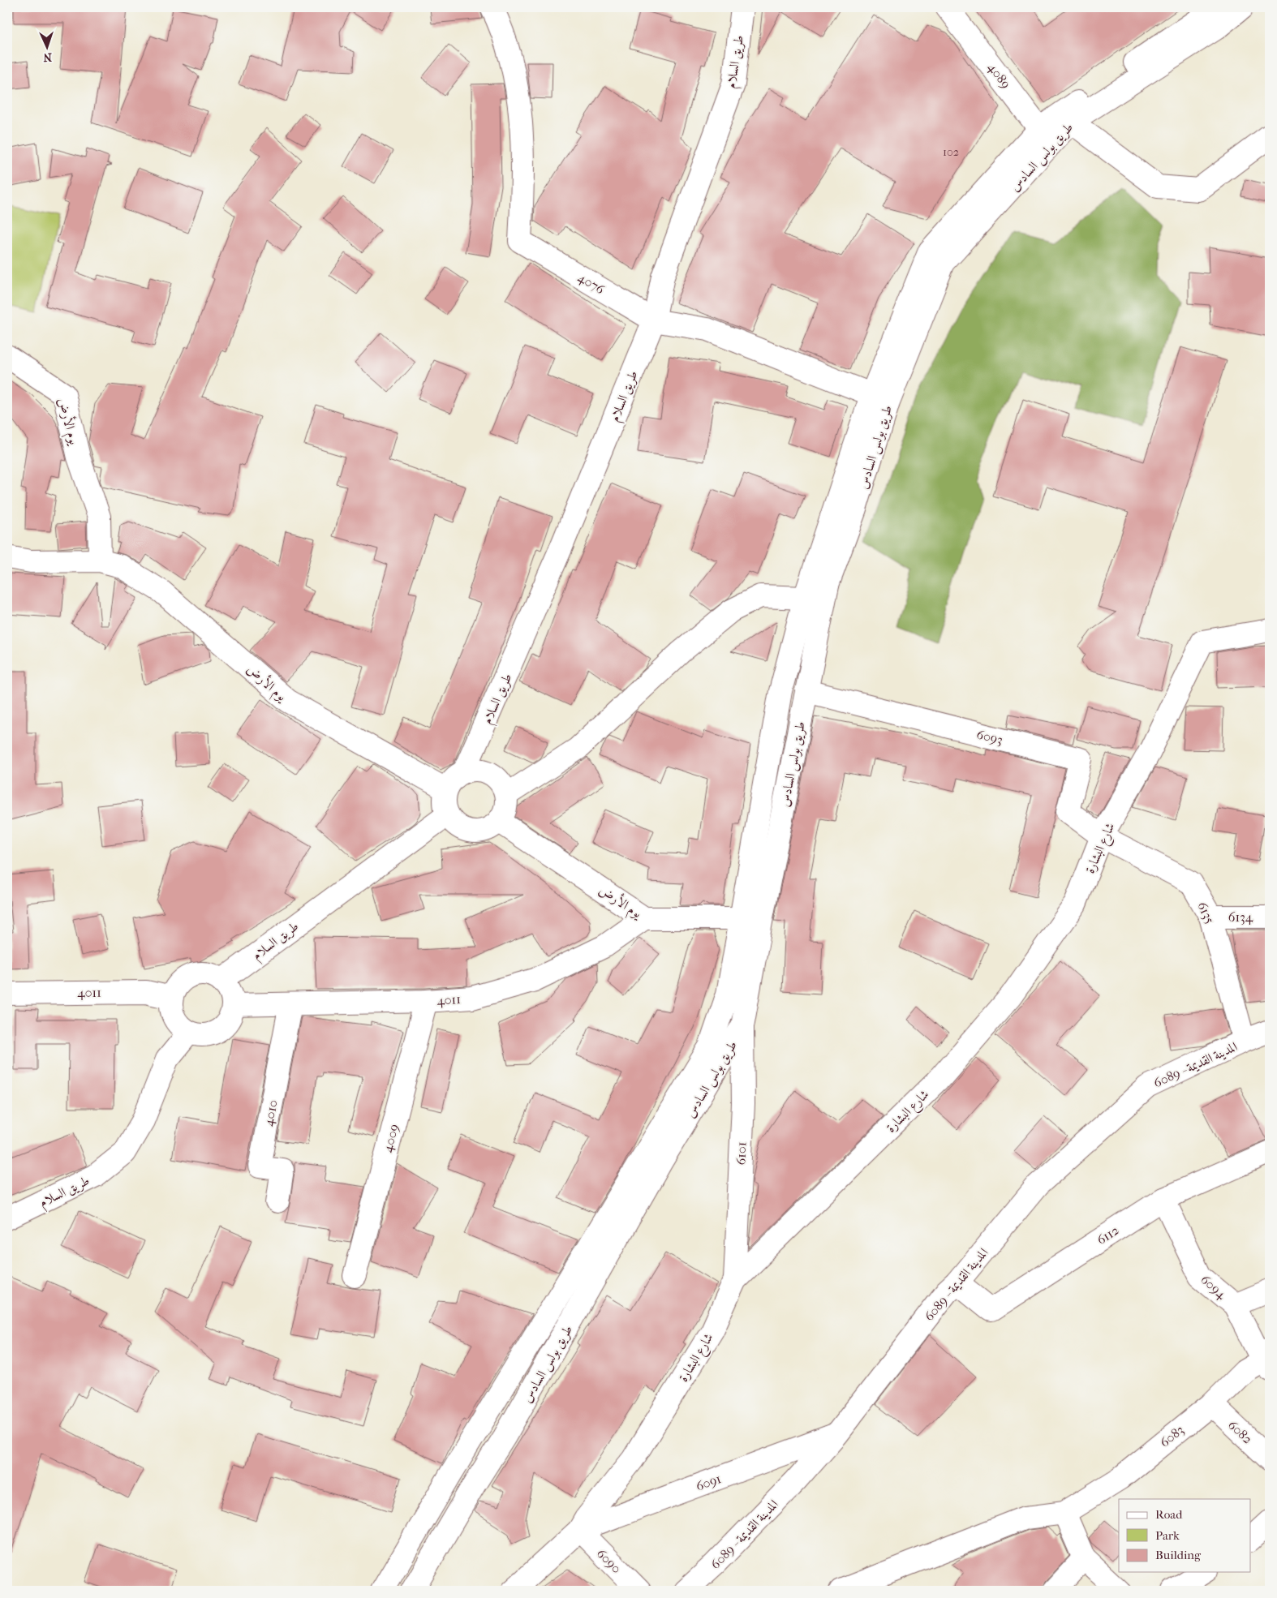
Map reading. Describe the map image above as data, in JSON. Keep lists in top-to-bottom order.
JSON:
{
  "streets": {
    "street": [
      "طريق السلام",
      "4089",
      "طريق بولس السادس",
      "4076",
      "يوم الأرض",
      "6093",
      "شارع البشارة",
      "6135",
      "6134",
      "4011",
      "المدينة القديمة - 6089",
      "4010",
      "4009",
      "6101",
      "6112",
      "6094",
      "6082",
      "6083",
      "6091",
      "6090"
    ]
  },
  "crossings": [
    ["طريق السلام", "4076"],
    ["طريق السلام", "يوم الأرض"],
    ["طريق السلام", "4011"],
    ["4089", "طريق بولس السادس"],
    ["طريق بولس السادس", "4076"],
    ["طريق بولس السادس", "يوم الأرض"],
    ["طريق بولس السادس", "6093"],
    ["طريق بولس السادس", "6101"],
    ["يوم الأرض", "4011"],
    ["6093", "شارع البشارة"],
    ["6093", "6135"],
    ["شارع البشارة", "6135"],
    ["شارع البشارة", "6101"],
    ["شارع البشارة", "6091"],
    ["شارع البشارة", "6090"],
    ["6135", "6134"],
    ["6135", "المدينة القديمة - 6089"],
    ["4011", "4010"],
    ["4011", "4009"],
    ["المدينة القديمة - 6089", "6112"],
    ["المدينة القديمة - 6089", "6091"],
    ["6112", "6094"],
    ["6094", "6083"],
    ["6082", "6083"],
    ["6091", "6090"]
  ],
  "house_numbers": ["102"],
  "legend": ["Road", "Park", "Building"],
  "north": "bottom"
}
